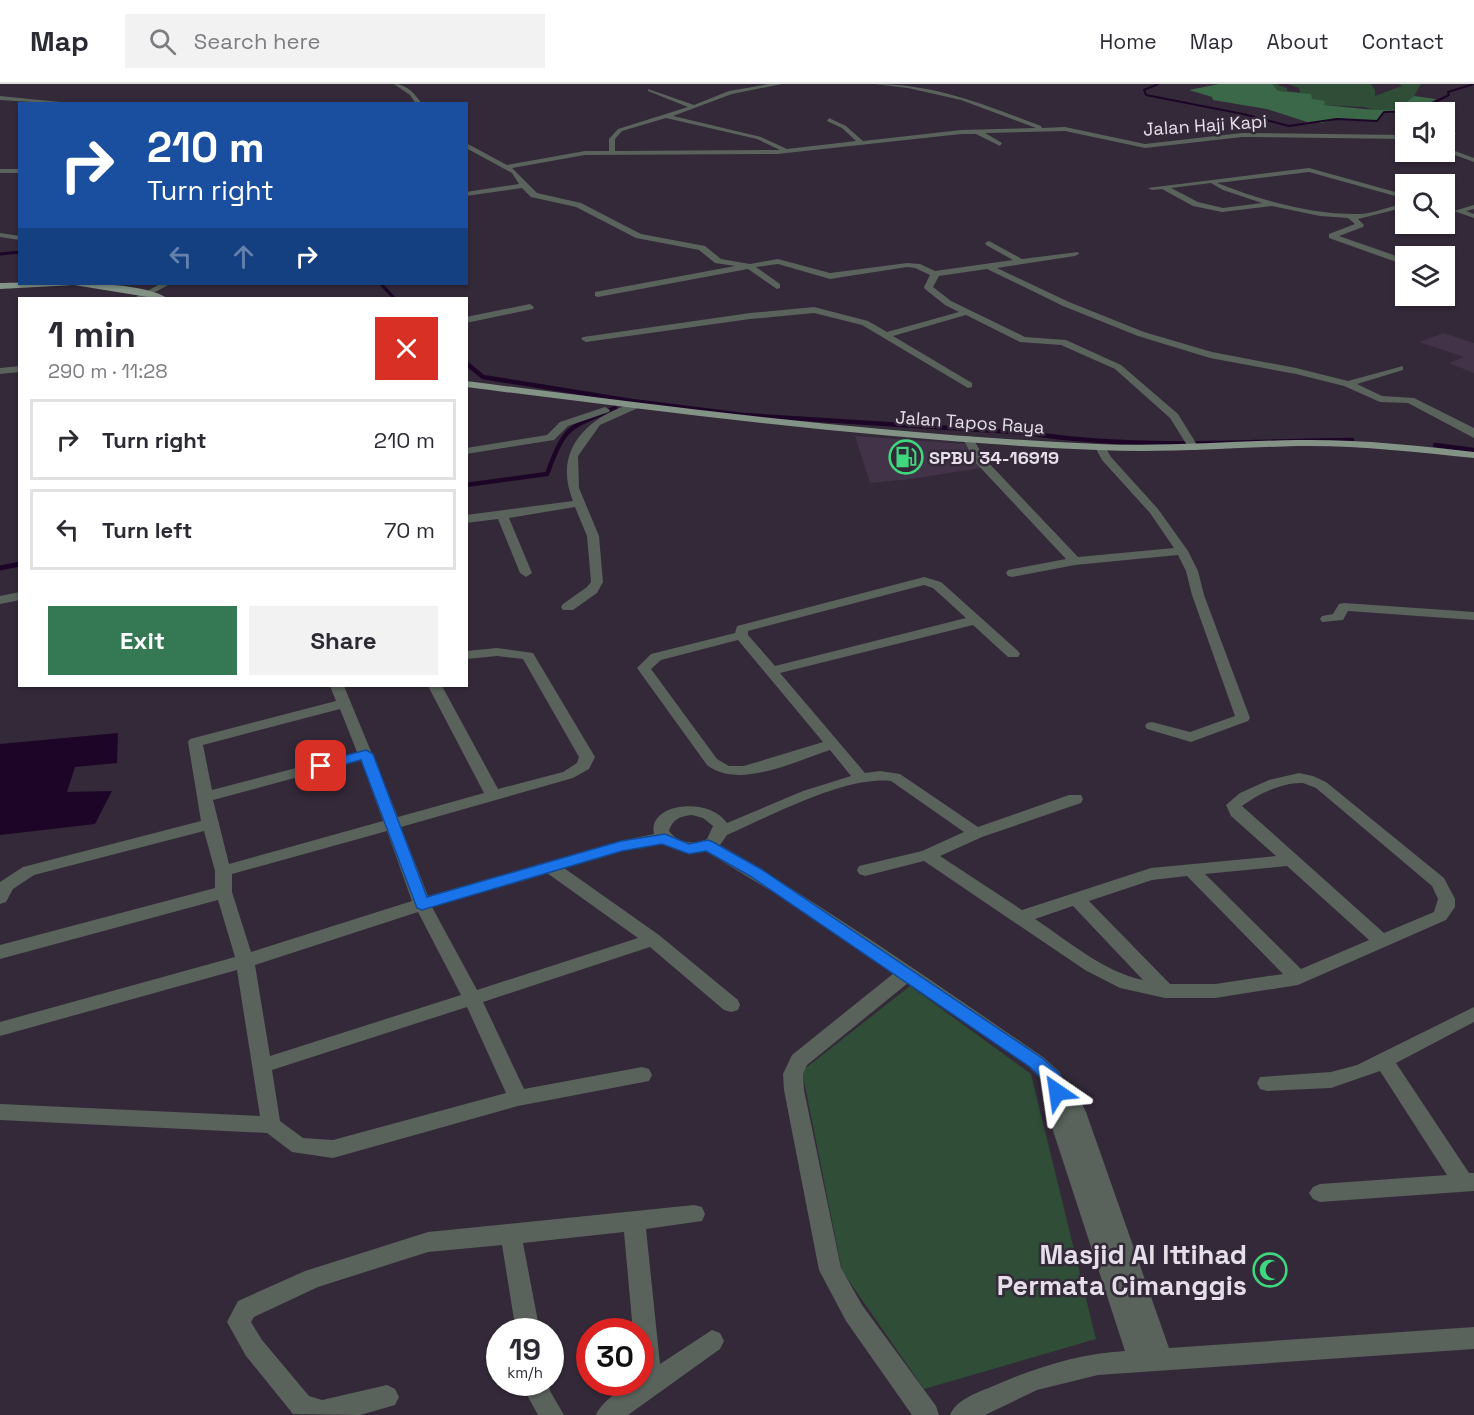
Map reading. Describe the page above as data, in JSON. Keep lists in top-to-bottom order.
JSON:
{
  "streets": {
    "main road": ["Jalan Tapos Raya"],
    "street": ["Jalan Haji Kapi"]
  },
  "places": {
    "fuel station": ["SPBU 34-16919"],
    "mosque": ["Masjid Al Ittihad Permata Cimanggis"]
  },
  "page": {
    "header": "Map",
    "search": "Search here",
    "nav": [
      "Home",
      "Map",
      "About",
      "Contact"
    ],
    "turn": ["210 m", "Turn right"],
    "heading": ["1 min", "290 m · 11:28"],
    "list": [
      {
        "name": "Turn right",
        "value": "210 m"
      },
      {
        "name": "Turn left",
        "value": "70 m"
      }
    ],
    "buttons": ["Exit", "Share"],
    "speed": "19 km/h",
    "limit": "30"
  }
}
